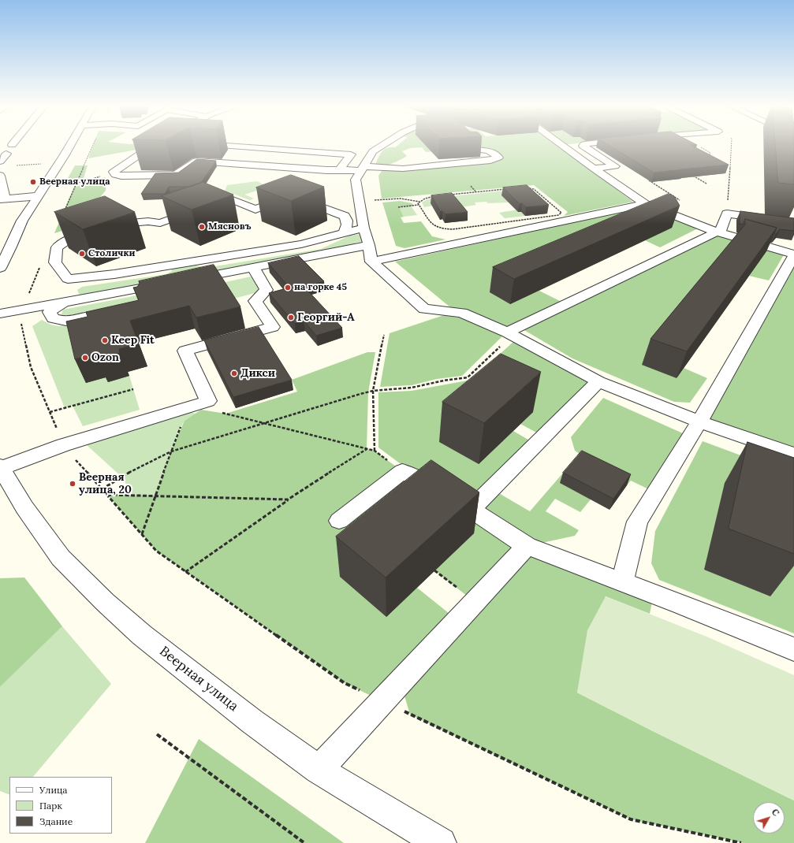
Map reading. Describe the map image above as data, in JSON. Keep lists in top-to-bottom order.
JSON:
{
  "streets": {
    "street": ["Веерная улица"]
  },
  "places": [
    "Веерная улица",
    "Мясновъ",
    "Столички",
    "на горке 45",
    "Георгий-А",
    "Keep Fit",
    "Ozon",
    "Дикси",
    "Веерная улица, 20"
  ],
  "legend": ["Улица", "Парк", "Здание"],
  "north": "top right"
}
